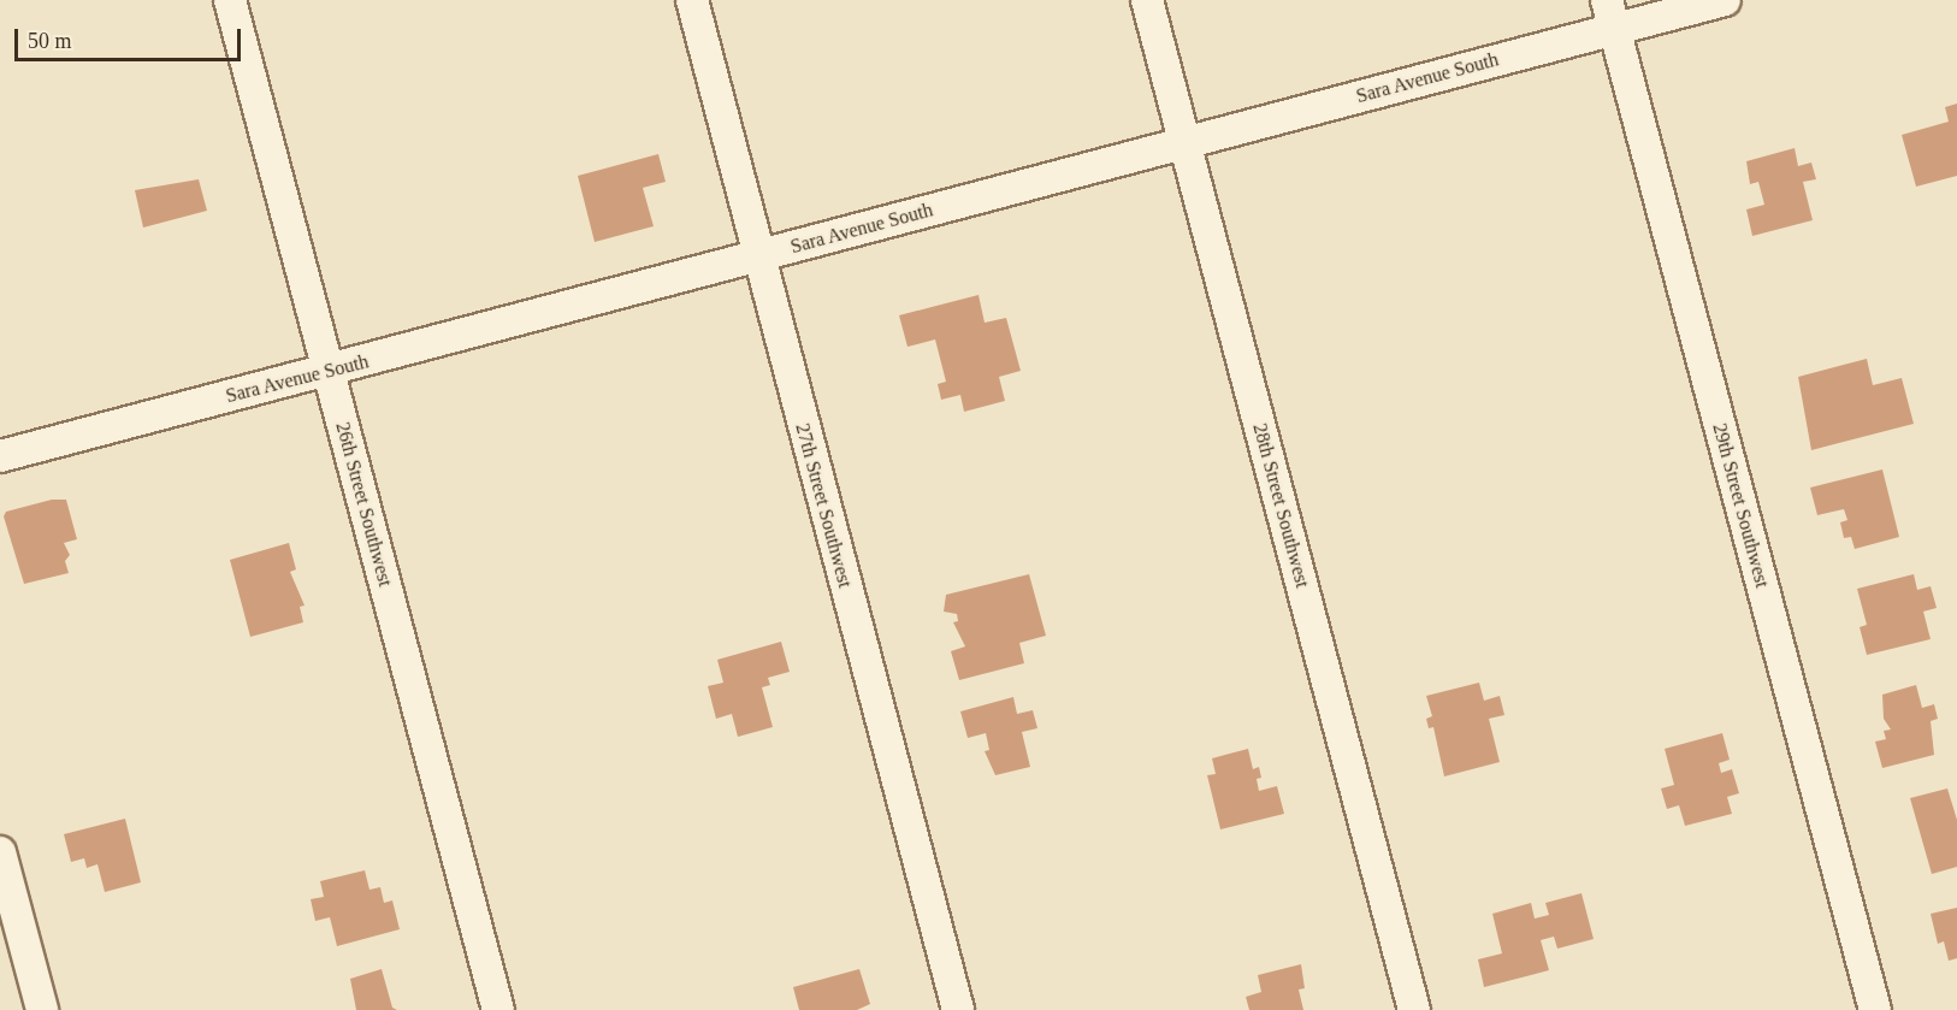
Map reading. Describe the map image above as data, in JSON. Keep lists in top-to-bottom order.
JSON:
{
  "streets": {
    "street": [
      "Sara Avenue South",
      "26th Street Southwest",
      "27th Street Southwest",
      "28th Street Southwest",
      "29th Street Southwest"
    ]
  },
  "crossings": [
    ["Sara Avenue South", "26th Street Southwest"],
    ["Sara Avenue South", "27th Street Southwest"],
    ["Sara Avenue South", "28th Street Southwest"],
    ["Sara Avenue South", "29th Street Southwest"]
  ],
  "scale_bar": "50 m"
}
